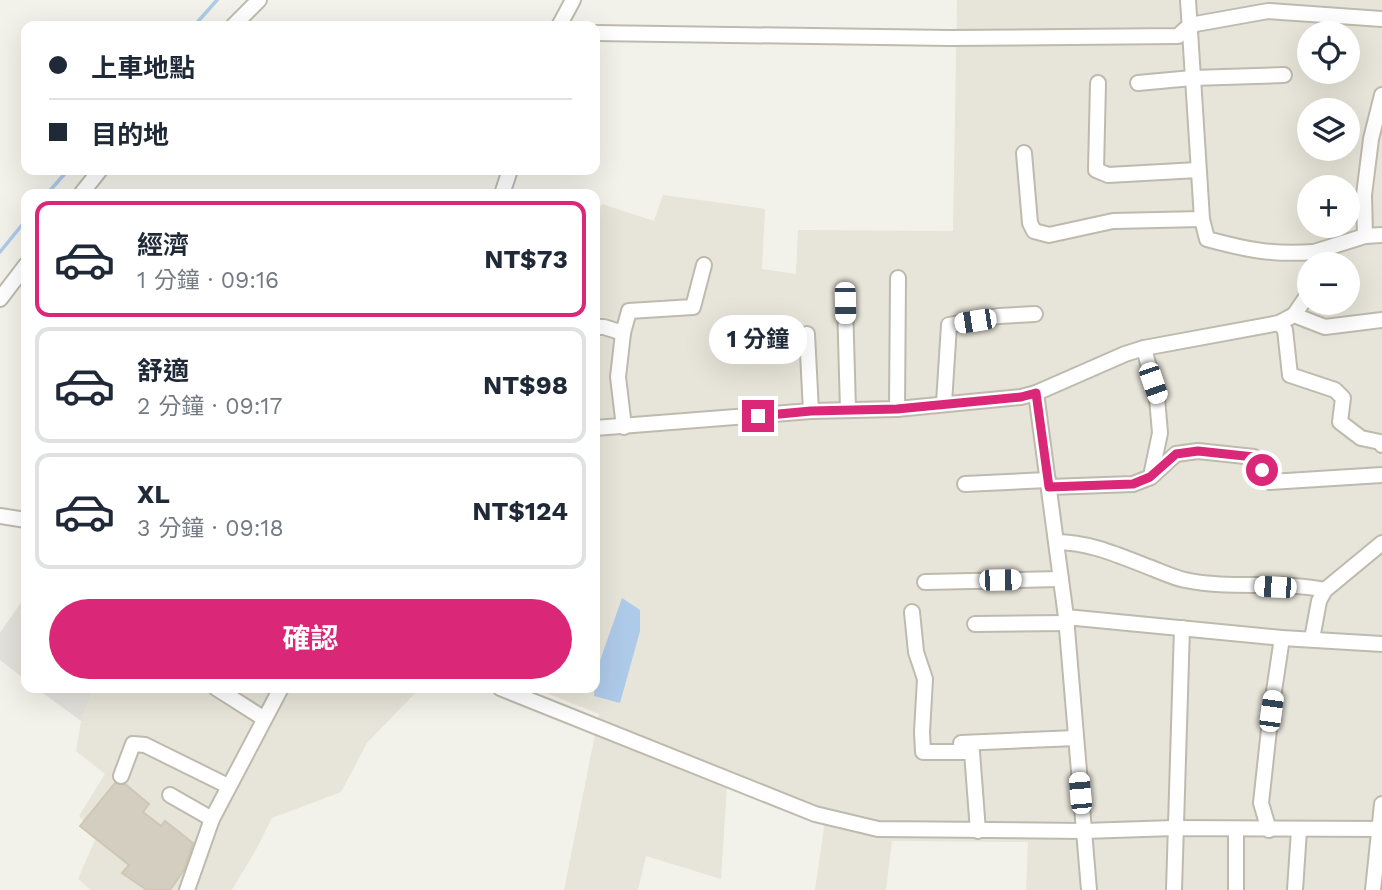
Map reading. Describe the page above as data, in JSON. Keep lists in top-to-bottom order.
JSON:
{
  "page": {
    "map_buttons": ["+", "−"],
    "banner": ["上車地點", "目的地"],
    "list": [
      {
        "name": "經濟",
        "note": "1 分鐘 · 09:16",
        "value": "NT$73"
      },
      {
        "name": "舒適",
        "note": "2 分鐘 · 09:17",
        "value": "NT$98"
      },
      {
        "name": "XL",
        "note": "3 分鐘 · 09:18",
        "value": "NT$124"
      }
    ],
    "bubble": "1 分鐘",
    "buttons": "確認"
  }
}
